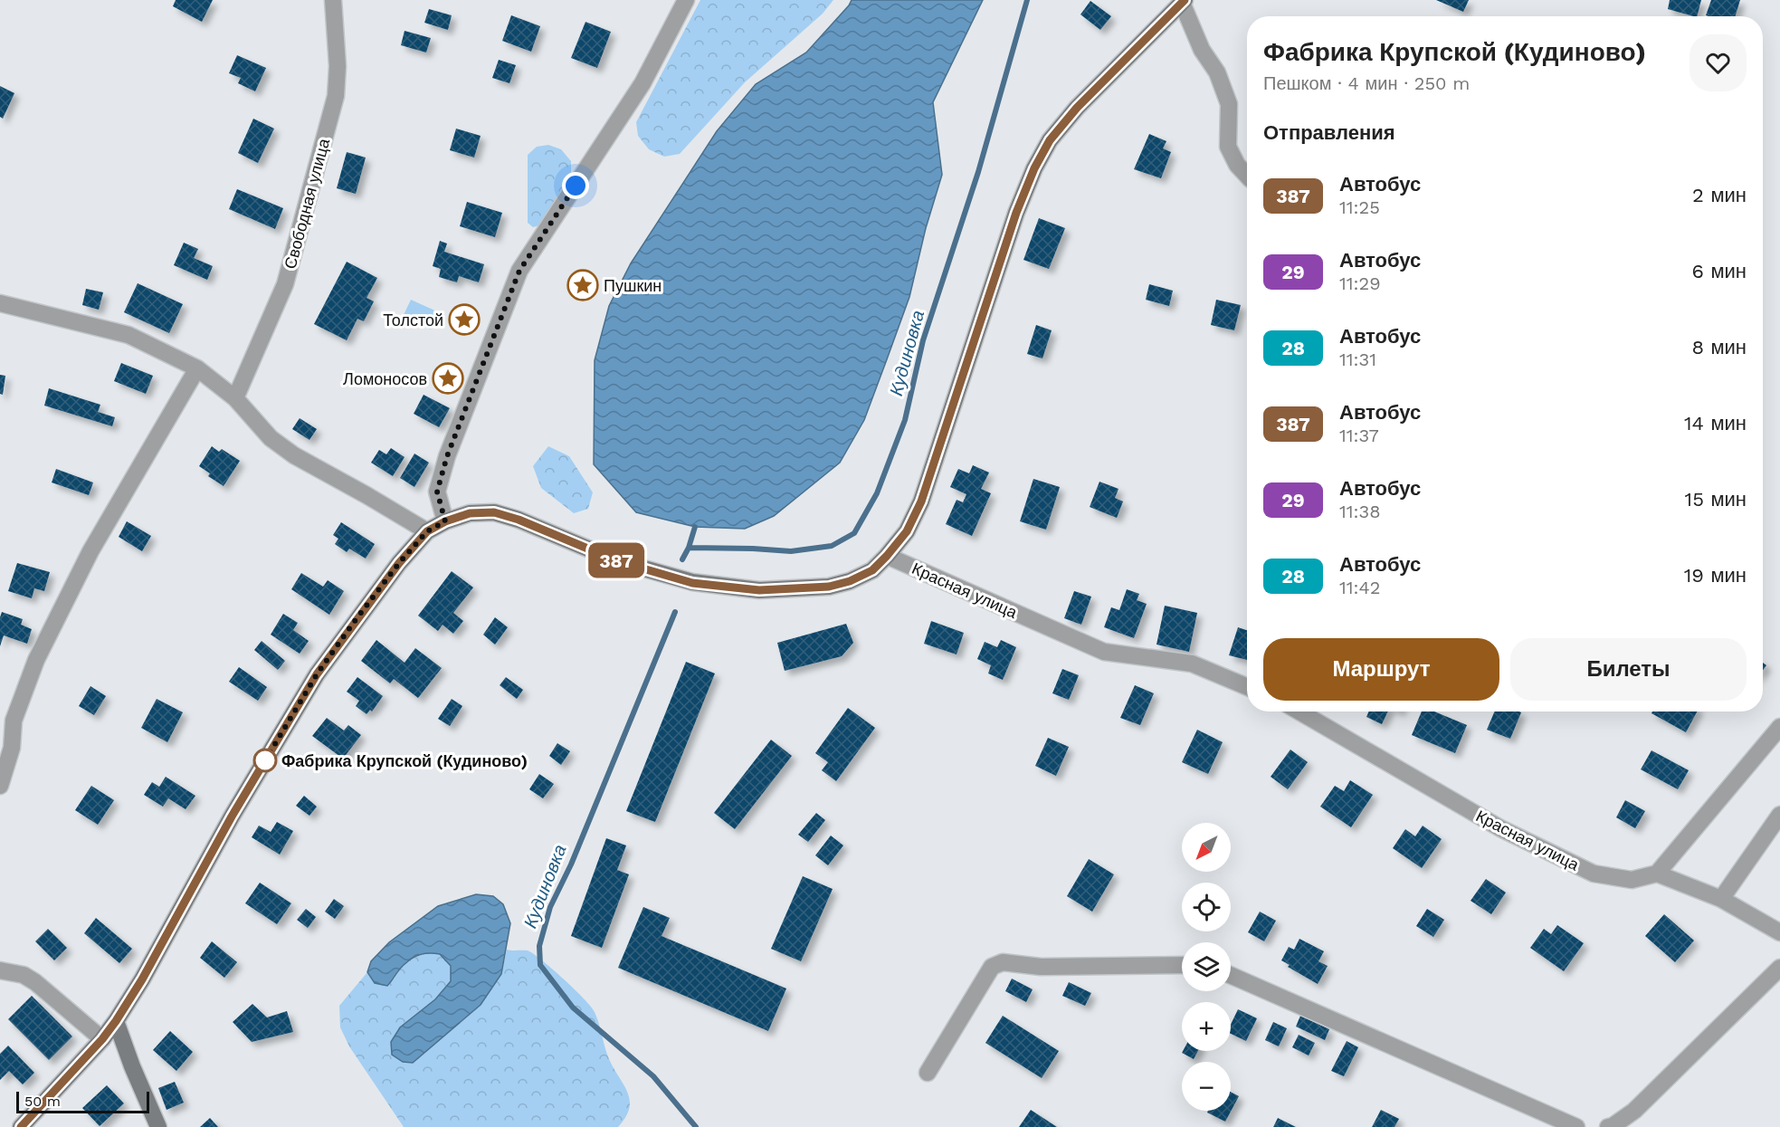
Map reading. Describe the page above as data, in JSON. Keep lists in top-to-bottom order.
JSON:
{
  "streets": {
    "street": ["Свободная улица", "Красная улица"]
  },
  "water": ["Кудиновка"],
  "places": {
    "place": ["Пушкин", "Толстой", "Ломоносов"],
    "other": ["Фабрика Крупской (Кудиново)"]
  },
  "lines": ["bus line 387"],
  "scale_bar": "50 m",
  "north": "bottom left",
  "page": {
    "on_map": "387",
    "heading": [
      ["Фабрика Крупской (Кудиново)", "Пешком · 4 мин · 250 m"],
      "Отправления"
    ],
    "list": [
      {
        "mark": "387",
        "name": "Автобус",
        "note": "11:25",
        "value": "2 мин"
      },
      {
        "mark": "29",
        "name": "Автобус",
        "note": "11:29",
        "value": "6 мин"
      },
      {
        "mark": "28",
        "name": "Автобус",
        "note": "11:31",
        "value": "8 мин"
      },
      {
        "mark": "387",
        "name": "Автобус",
        "note": "11:37",
        "value": "14 мин"
      },
      {
        "mark": "29",
        "name": "Автобус",
        "note": "11:38",
        "value": "15 мин"
      },
      {
        "mark": "28",
        "name": "Автобус",
        "note": "11:42",
        "value": "19 мин"
      }
    ],
    "buttons": ["Маршрут", "Билеты"],
    "map_buttons": ["+", "−"],
    "scale": "50 m"
  }
}
